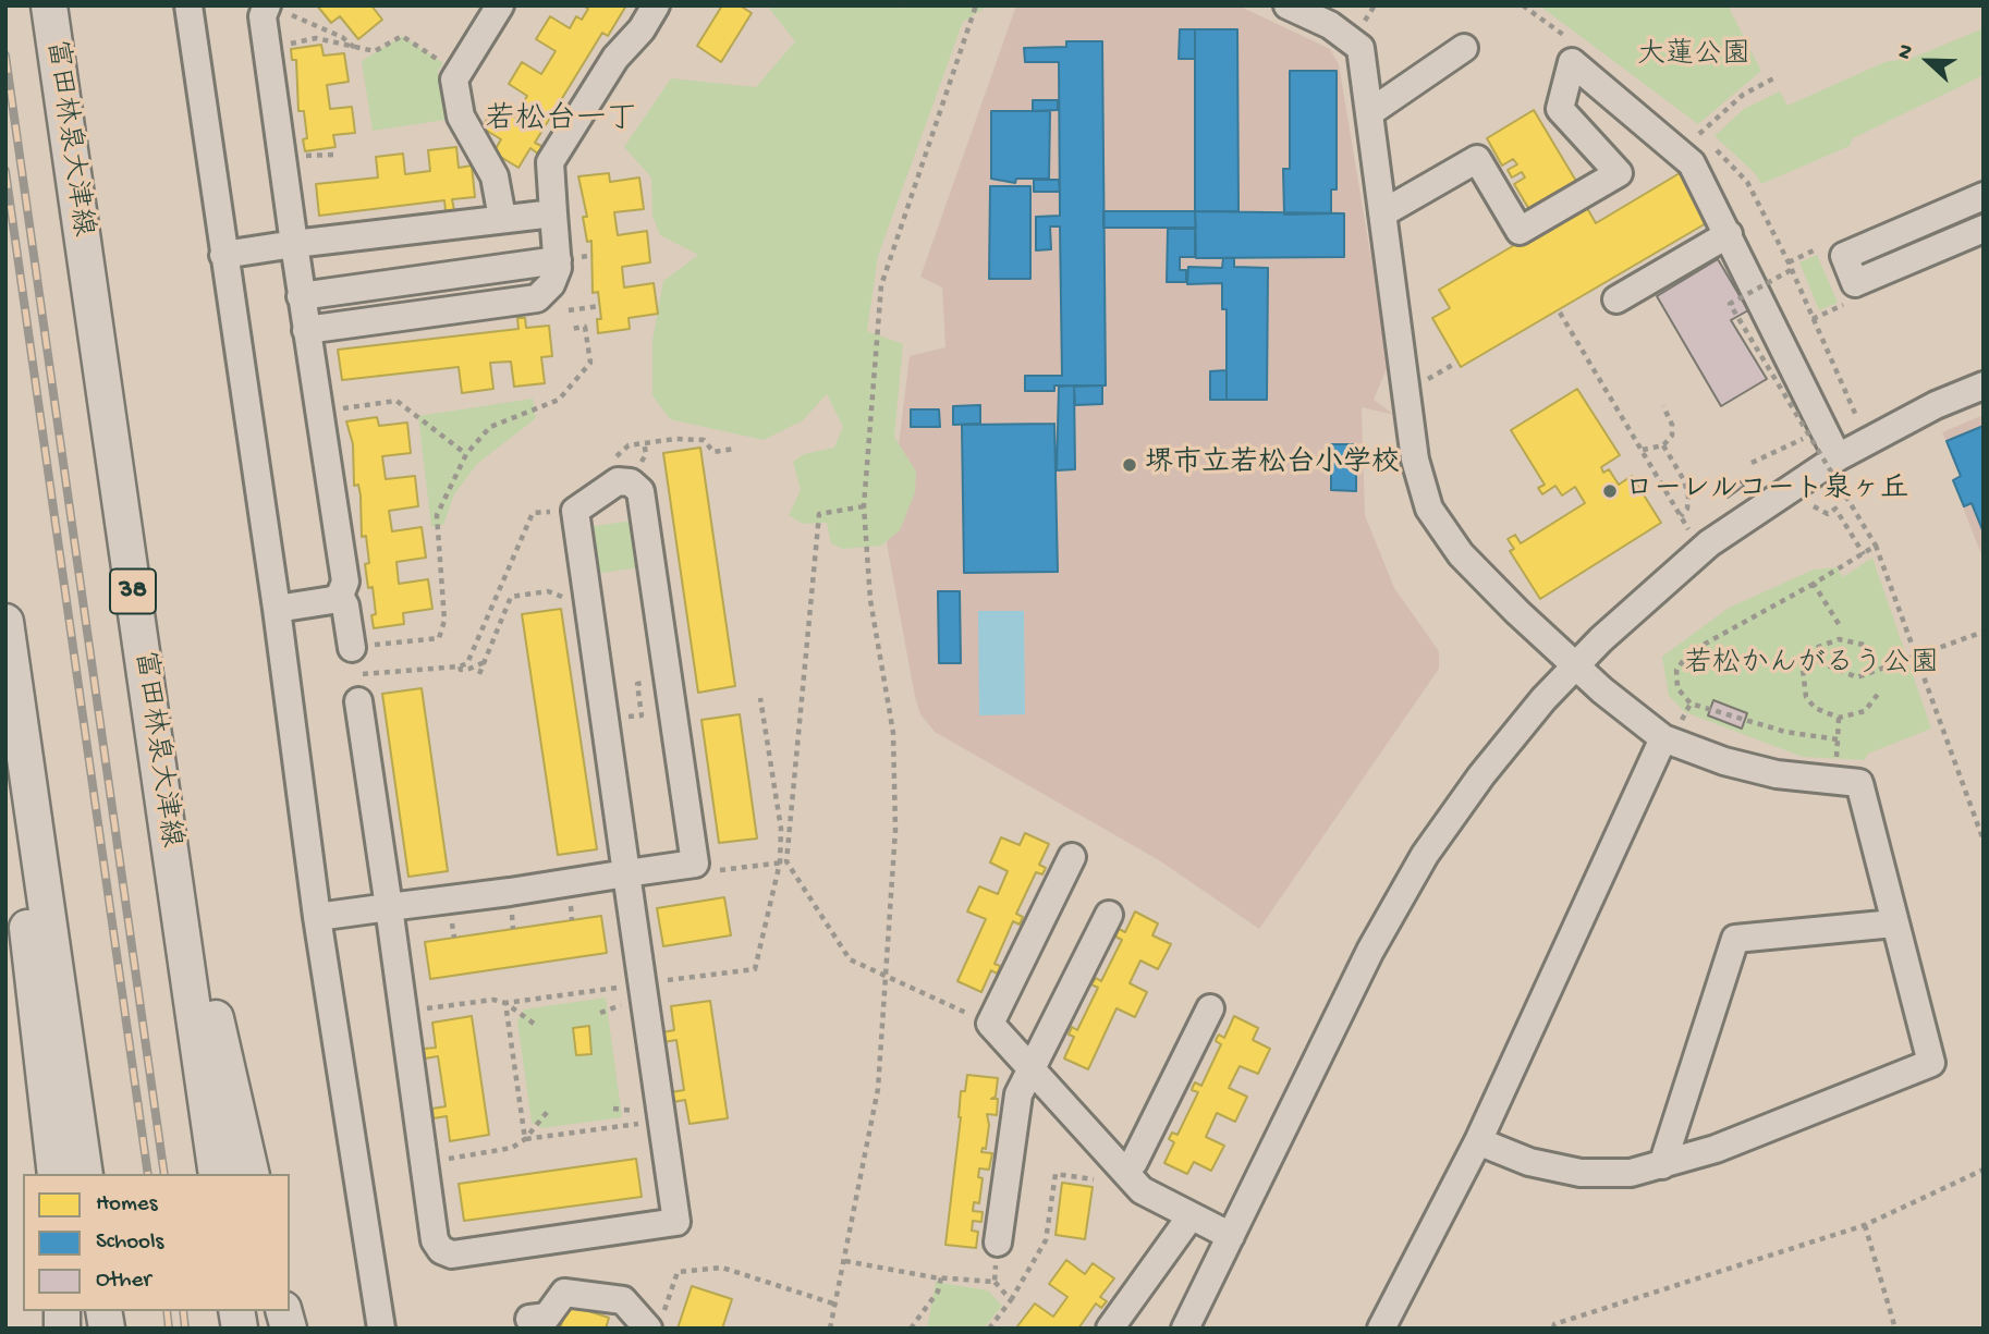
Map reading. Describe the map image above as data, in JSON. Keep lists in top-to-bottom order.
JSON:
{
  "streets": {
    "main road": ["富田林泉大津線", "38"]
  },
  "districts": ["若松台一丁"],
  "parks": ["大蓮公園", "若松かんがるう公園"],
  "places": ["堺市立若松台小学校", "ローレルコート泉ヶ丘"],
  "legend": ["Homes", "Schools", "Other"],
  "north": "left"
}
